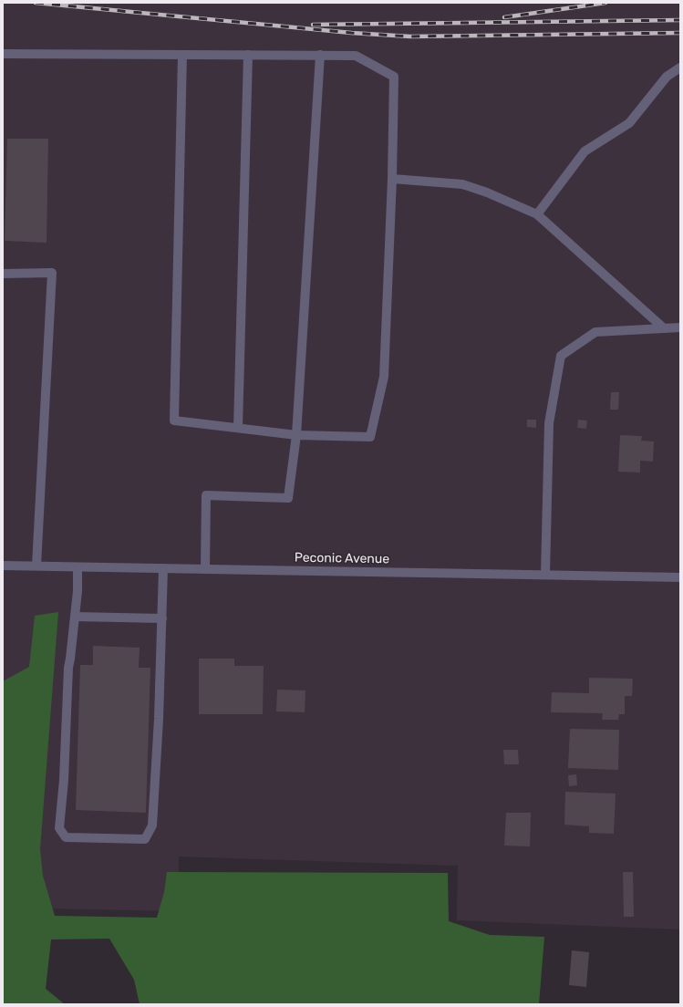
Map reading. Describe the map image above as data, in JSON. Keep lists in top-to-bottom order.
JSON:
{
  "streets": {
    "street": ["Peconic Avenue"]
  }
}
